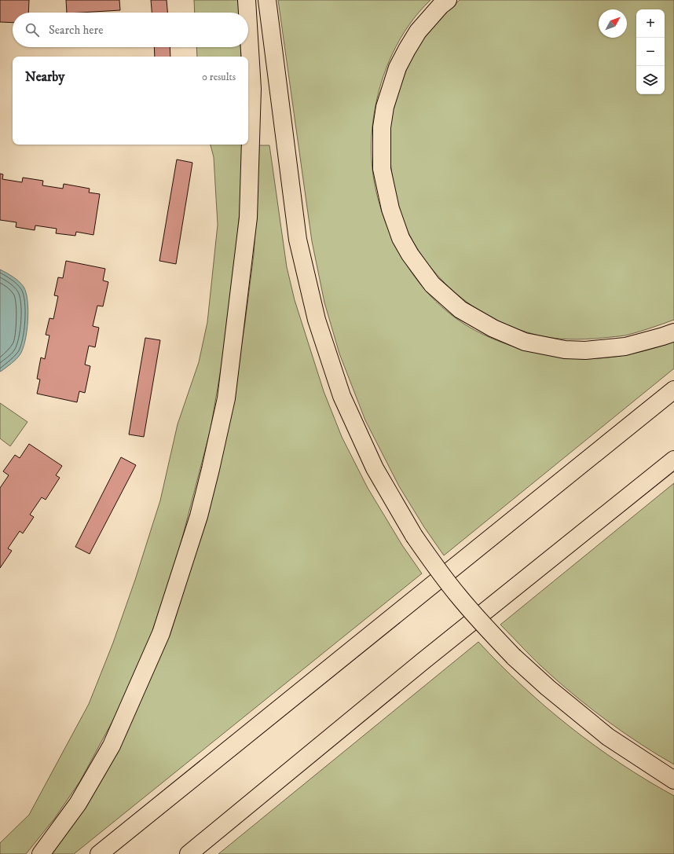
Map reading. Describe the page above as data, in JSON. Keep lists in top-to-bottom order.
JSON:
{
  "north": "top right",
  "page": {
    "map_buttons": ["+", "−"],
    "search": "Search here",
    "heading": ["Nearby", "0 results"]
  }
}
